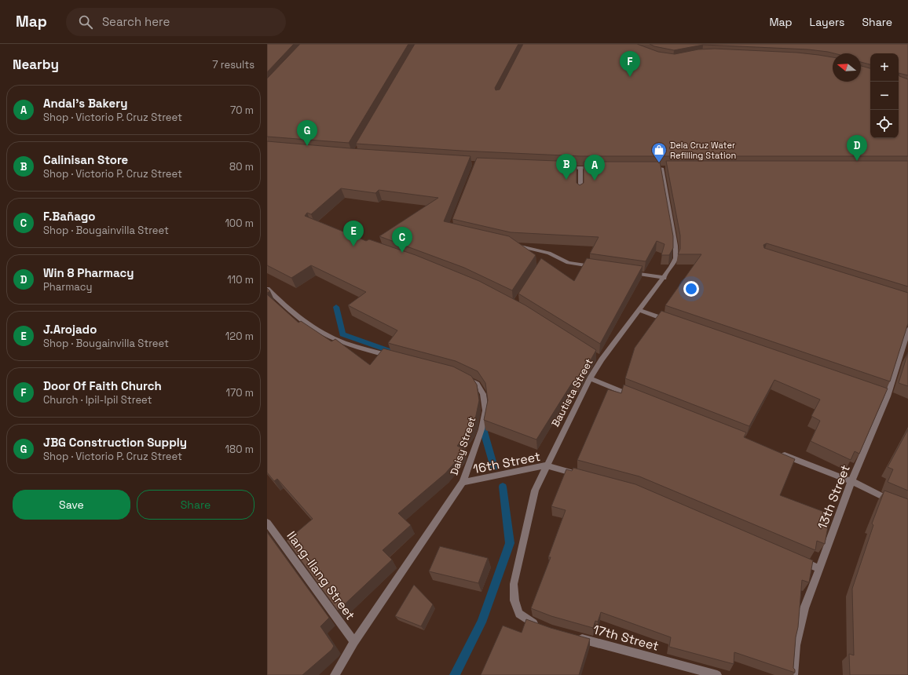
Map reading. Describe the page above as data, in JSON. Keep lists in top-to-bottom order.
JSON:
{
  "streets": {
    "street": [
      "Bautista Street",
      "Daisy Street",
      "16th Street",
      "13th Street",
      "Ilang-Ilang Street",
      "17th Street"
    ]
  },
  "crossings": [
    ["Bautista Street", "16th Street"],
    ["Daisy Street", "16th Street"],
    ["Daisy Street", "Ilang-Ilang Street"]
  ],
  "places": {
    "shop": ["Dela Cruz Water Refilling Station"]
  },
  "north": "left",
  "page": {
    "header": "Map",
    "search": "Search here",
    "nav": ["Map", "Layers", "Share"],
    "heading": ["Nearby", "7 results"],
    "pins": [
      "F",
      "G",
      "D",
      "B",
      "A",
      "E",
      "C"
    ],
    "map_buttons": ["+", "−"],
    "list": [
      {
        "mark": "A",
        "name": "Andal's Bakery",
        "note": "Shop · Victorio P. Cruz Street",
        "value": "70 m"
      },
      {
        "mark": "B",
        "name": "Calinisan Store",
        "note": "Shop · Victorio P. Cruz Street",
        "value": "80 m"
      },
      {
        "mark": "C",
        "name": "F.Bañago",
        "note": "Shop · Bougainvilla Street",
        "value": "100 m"
      },
      {
        "mark": "D",
        "name": "Win 8 Pharmacy",
        "note": "Pharmacy",
        "value": "110 m"
      },
      {
        "mark": "E",
        "name": "J.Arojado",
        "note": "Shop · Bougainvilla Street",
        "value": "120 m"
      },
      {
        "mark": "F",
        "name": "Door Of Faith Church",
        "note": "Church · Ipil-Ipil Street",
        "value": "170 m"
      },
      {
        "mark": "G",
        "name": "JBG Construction Supply",
        "note": "Shop · Victorio P. Cruz Street",
        "value": "180 m"
      }
    ],
    "buttons": ["Save", "Share"]
  }
}
